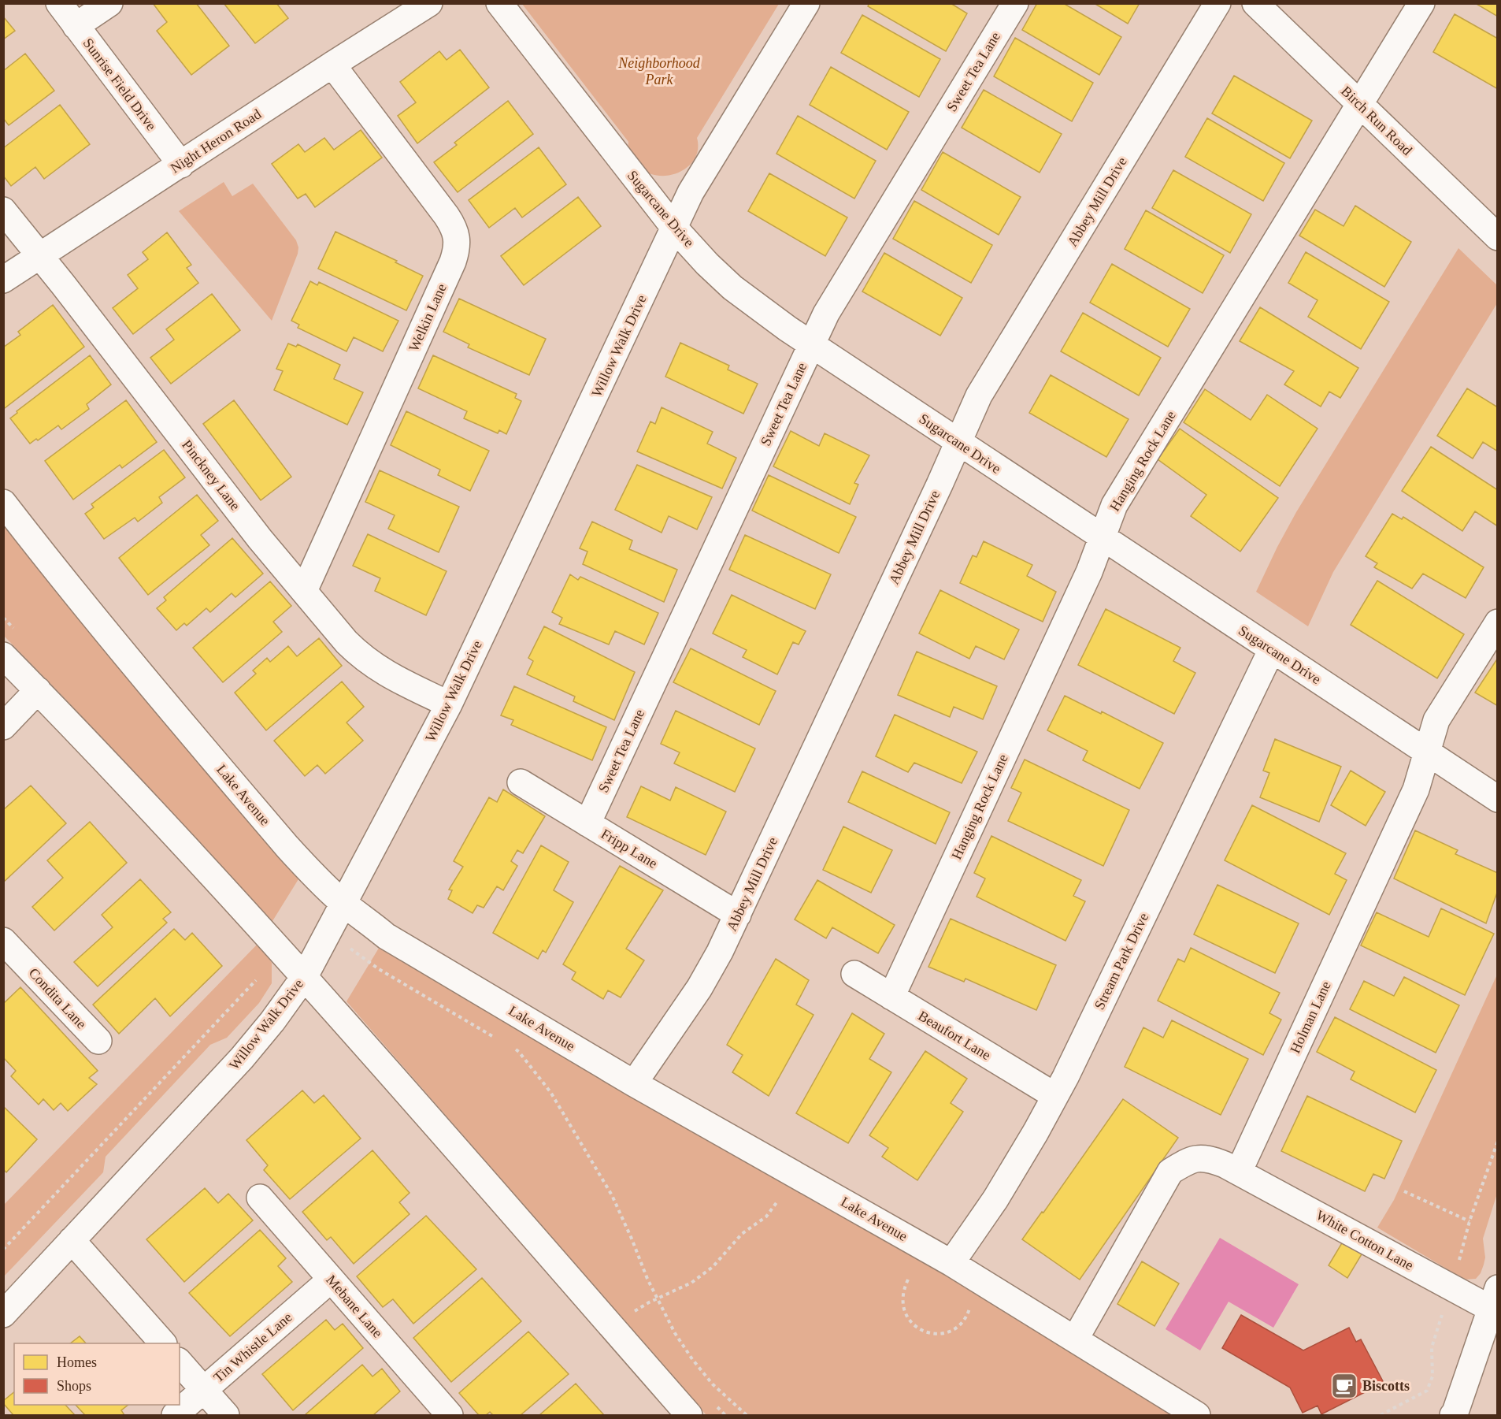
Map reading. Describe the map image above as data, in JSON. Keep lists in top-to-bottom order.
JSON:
{
  "streets": {
    "street": [
      "Sweet Tea Lane",
      "Sunrise Field Drive",
      "Birch Run Road",
      "Night Heron Road",
      "Abbey Mill Drive",
      "Sugarcane Drive",
      "Welkin Lane",
      "Willow Walk Drive",
      "Hanging Rock Lane",
      "Pinckney Lane",
      "Lake Avenue",
      "Fripp Lane",
      "Stream Park Drive",
      "Condita Lane",
      "Holman Lane",
      "Beaufort Lane",
      "White Cotton Lane",
      "Mebane Lane",
      "Tin Whistle Lane"
    ]
  },
  "crossings": [
    ["Sweet Tea Lane", "Sugarcane Drive"],
    ["Sweet Tea Lane", "Fripp Lane"],
    ["Sunrise Field Drive", "Night Heron Road"],
    ["Birch Run Road", "Hanging Rock Lane"],
    ["Night Heron Road", "Welkin Lane"],
    ["Night Heron Road", "Pinckney Lane"],
    ["Abbey Mill Drive", "Sugarcane Drive"],
    ["Abbey Mill Drive", "Lake Avenue"],
    ["Abbey Mill Drive", "Fripp Lane"],
    ["Sugarcane Drive", "Willow Walk Drive"],
    ["Sugarcane Drive", "Hanging Rock Lane"],
    ["Sugarcane Drive", "Stream Park Drive"],
    ["Sugarcane Drive", "Holman Lane"],
    ["Welkin Lane", "Pinckney Lane"],
    ["Willow Walk Drive", "Pinckney Lane"],
    ["Willow Walk Drive", "Lake Avenue"],
    ["Hanging Rock Lane", "Beaufort Lane"],
    ["Lake Avenue", "Stream Park Drive"],
    ["Stream Park Drive", "Beaufort Lane"],
    ["Holman Lane", "White Cotton Lane"],
    ["Mebane Lane", "Tin Whistle Lane"]
  ],
  "parks": ["Neighborhood Park"],
  "places": {
    "cafe": ["Biscotts"]
  },
  "legend": ["Homes", "Shops"]
}
